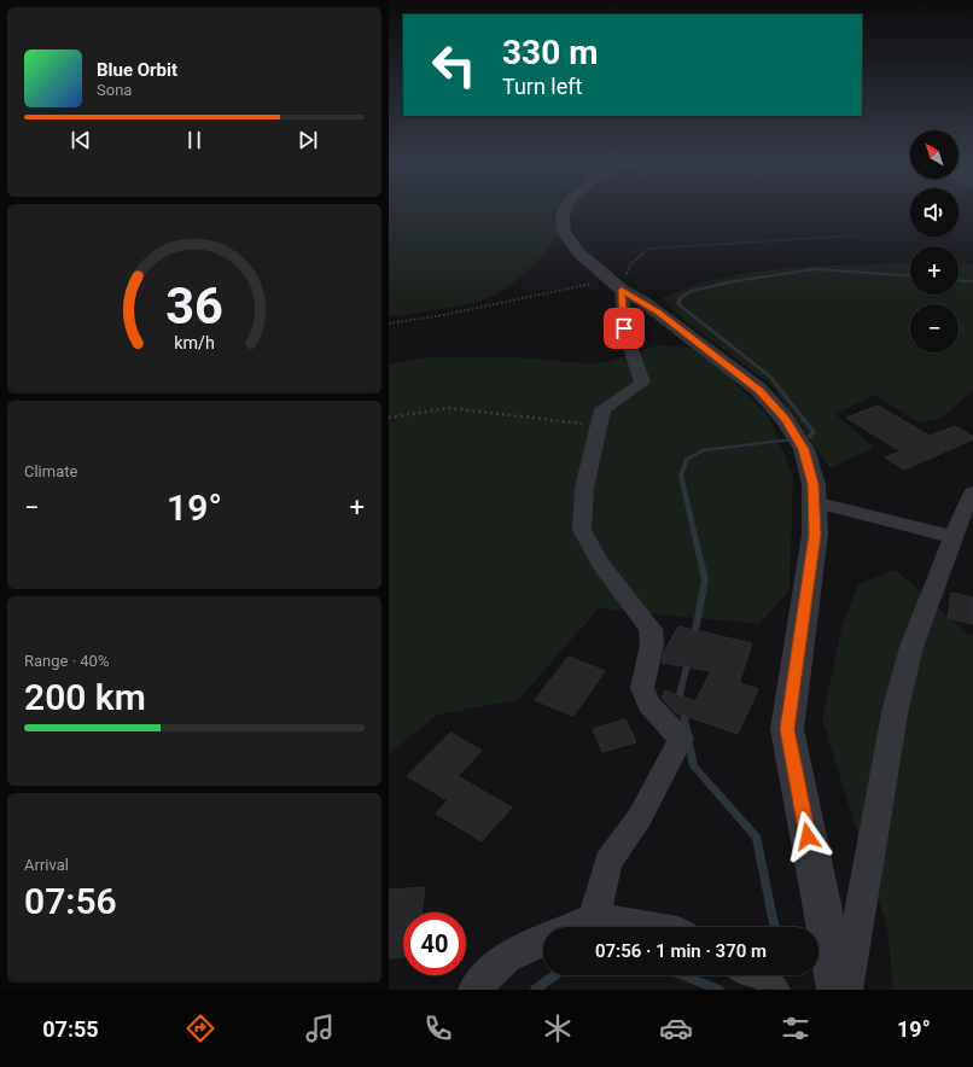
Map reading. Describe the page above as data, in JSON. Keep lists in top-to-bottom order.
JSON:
{
  "north": "top left",
  "page": {
    "turn": ["330 m", "Turn left"],
    "song": ["Blue Orbit", "Sona"],
    "map_buttons": ["+", "−"],
    "tile": [
      "Climate",
      ["Range · 40%", "200 km"],
      ["Arrival", "07:56"]
    ],
    "heat": ["−", "19°", "+"],
    "limit": "40",
    "trip": "07:56 · 1 min · 370 m",
    "tabs": ["07:55", "19°"],
    "gauge": ["36", "km/h"]
  }
}
